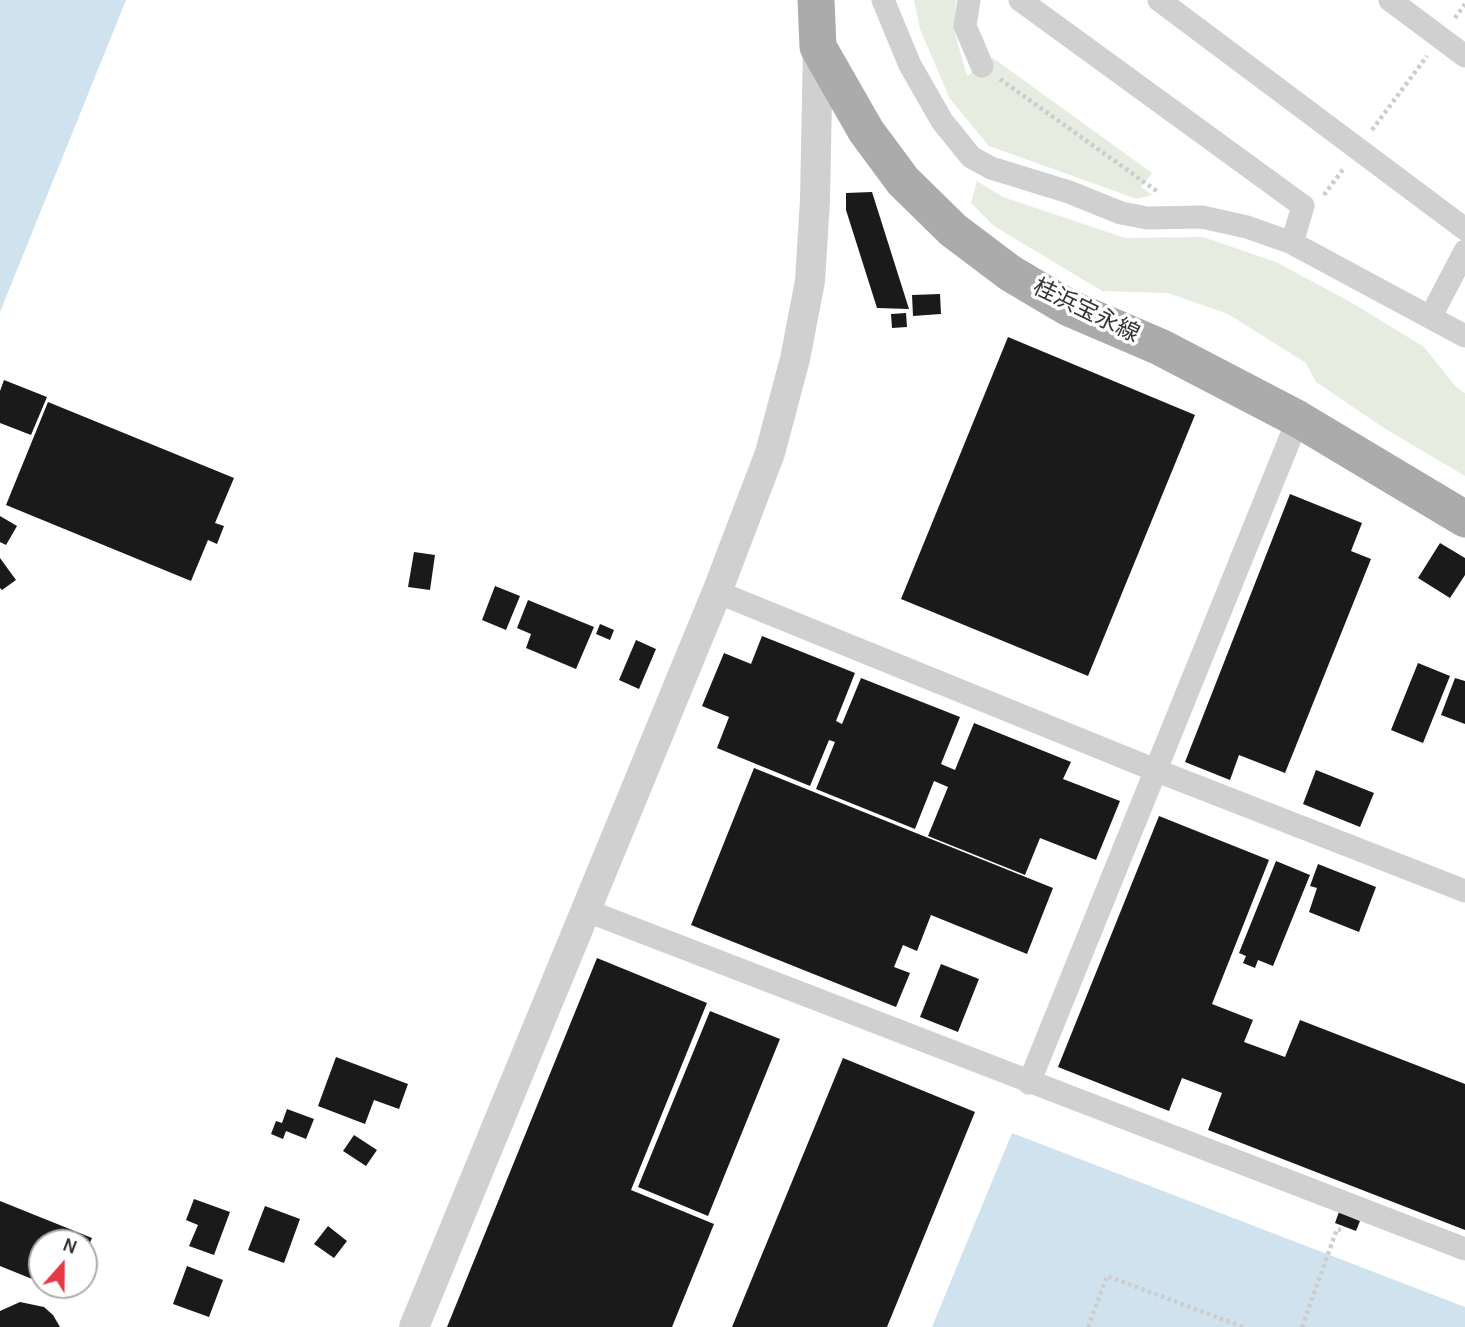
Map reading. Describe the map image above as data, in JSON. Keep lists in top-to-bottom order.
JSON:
{
  "streets": {
    "main road": ["桂浜宝永線"]
  },
  "north": "top"
}
